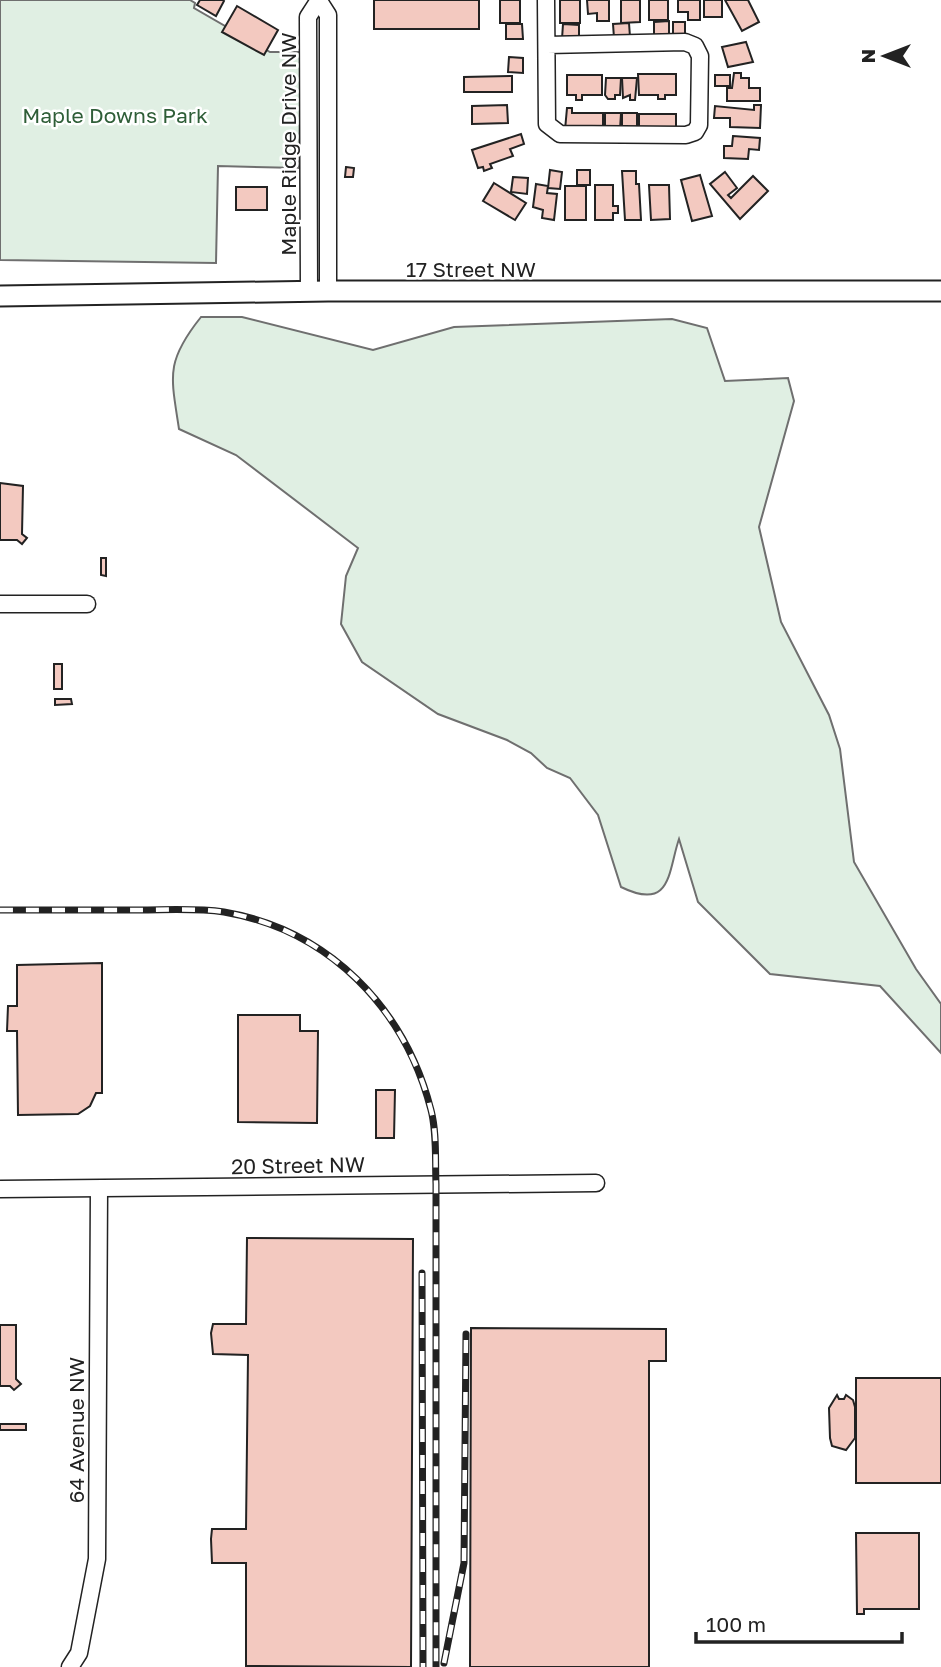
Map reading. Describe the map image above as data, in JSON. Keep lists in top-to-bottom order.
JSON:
{
  "streets": {
    "main road": ["17 Street NW"],
    "street": ["Maple Ridge Drive NW", "20 Street NW", "64 Avenue NW"]
  },
  "crossings": [
    ["Maple Ridge Drive NW", "17 Street NW"],
    ["20 Street NW", "64 Avenue NW"]
  ],
  "parks": ["Maple Downs Park"],
  "scale_bar": "100 m",
  "north": "left"
}
